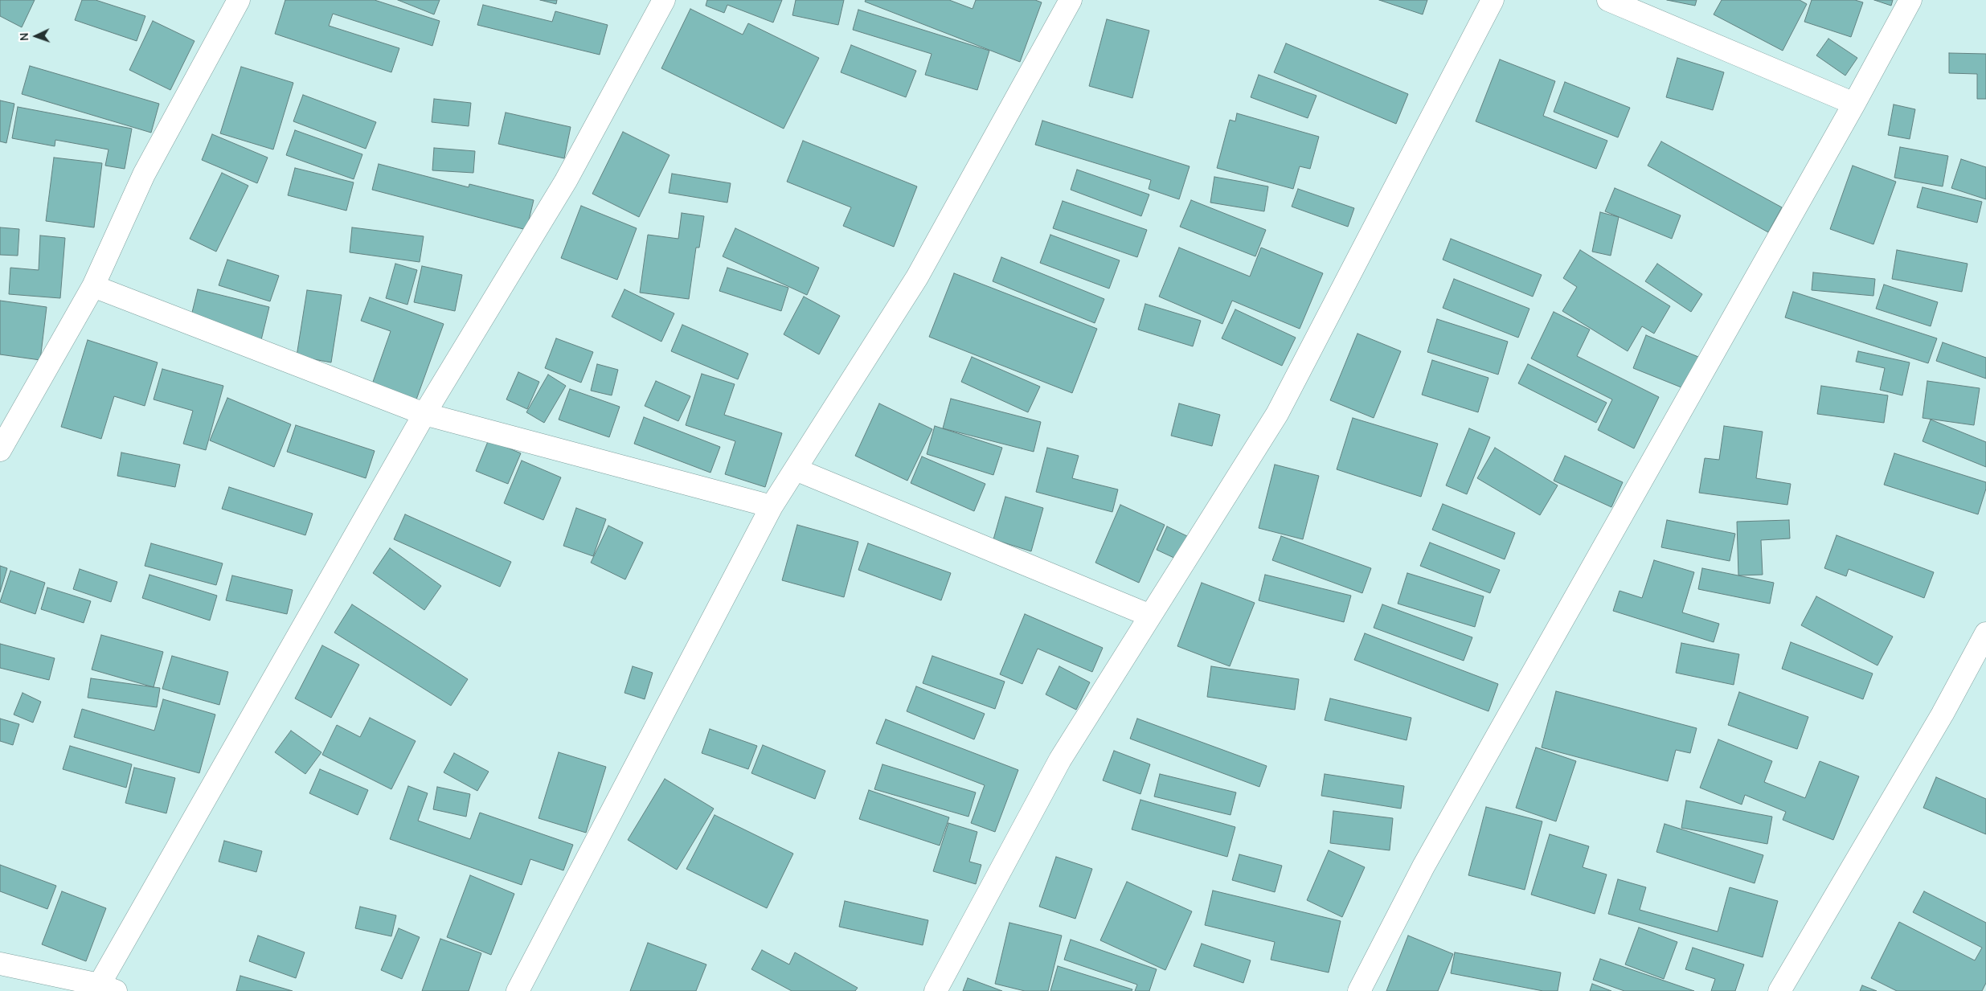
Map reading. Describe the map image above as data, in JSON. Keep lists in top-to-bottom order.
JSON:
{
  "north": "left"
}
